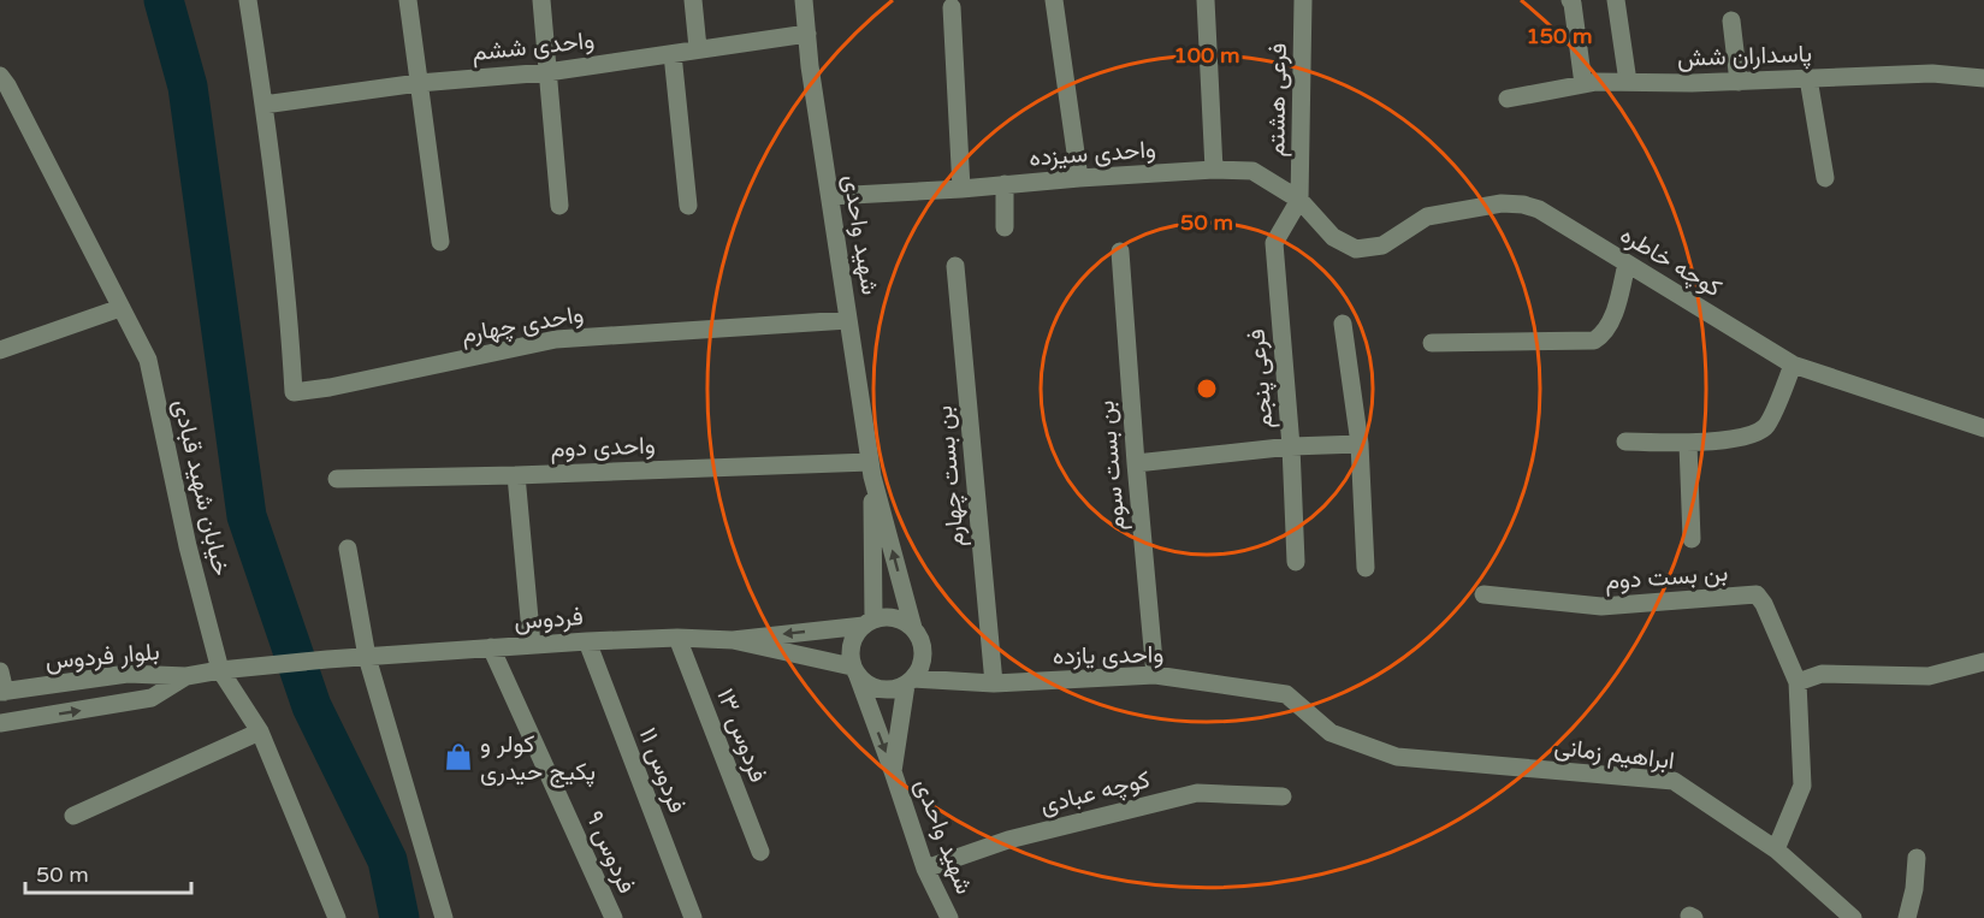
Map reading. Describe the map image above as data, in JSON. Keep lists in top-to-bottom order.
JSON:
{
  "streets": {
    "street": [
      "واحدی ششم",
      "پاسداران شش",
      "فرعی هشتم",
      "واحدی سیزده",
      "شهید واحدی",
      "كوچه خاطره",
      "واحدی چهارم",
      "فرعی پنجم",
      "واحدی دوم",
      "بن بست سوم",
      "بن بست چهارم",
      "خیابان شهید قبادی",
      "بن بست دوم",
      "فردوس",
      "واحدی یازده",
      "بلوار فردوس",
      "فردوس ۱۳",
      "ابراهیم زمانی",
      "فردوس ۱۱",
      "کوچه عبادی",
      "فردوس ۹"
    ]
  },
  "crossings": [
    ["واحدی ششم", "شهید واحدی"],
    ["واحدی ششم", "واحدی چهارم"],
    ["فرعی هشتم", "واحدی سیزده"],
    ["فرعی هشتم", "فرعی پنجم"],
    ["واحدی سیزده", "شهید واحدی"],
    ["واحدی سیزده", "كوچه خاطره"],
    ["واحدی سیزده", "فرعی پنجم"],
    ["شهید واحدی", "واحدی چهارم"],
    ["شهید واحدی", "واحدی دوم"],
    ["شهید واحدی", "واحدی یازده"],
    ["شهید واحدی", "کوچه عبادی"],
    ["بن بست سوم", "واحدی یازده"],
    ["بن بست چهارم", "واحدی یازده"],
    ["خیابان شهید قبادی", "فردوس"],
    ["بن بست دوم", "ابراهیم زمانی"],
    ["فردوس", "بلوار فردوس"],
    ["فردوس", "فردوس ۱۳"],
    ["فردوس", "فردوس ۱۱"],
    ["فردوس", "فردوس ۹"],
    ["واحدی یازده", "ابراهیم زمانی"]
  ],
  "places": {
    "shop": ["کولر و پکیج حیدری"]
  },
  "scale_bar": "50 m",
  "rings": ["150 m", "100 m", "50 m"]
}
